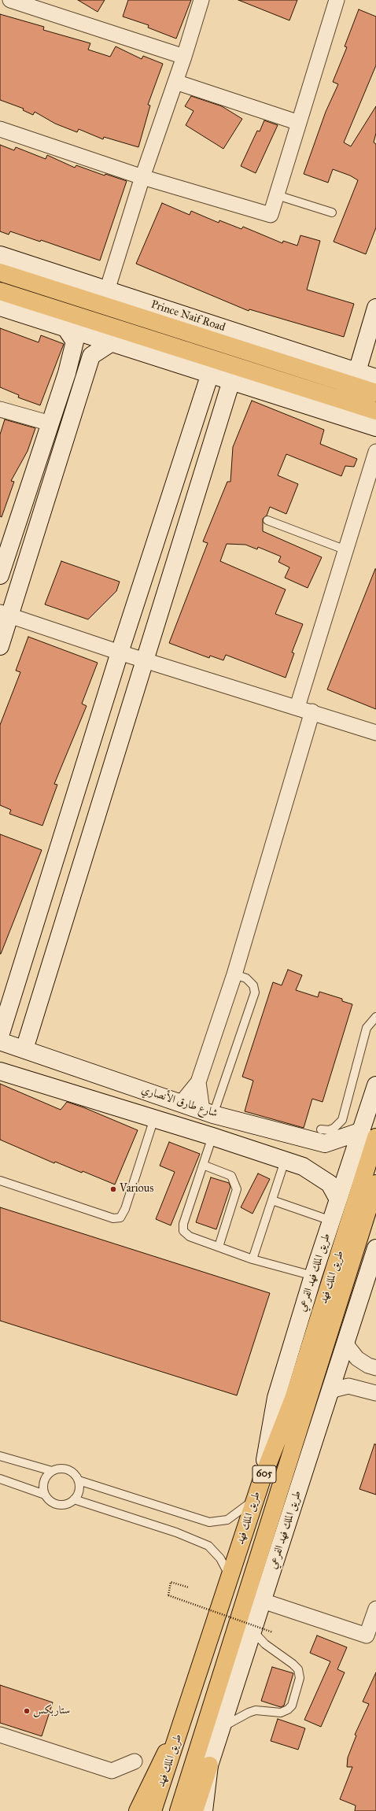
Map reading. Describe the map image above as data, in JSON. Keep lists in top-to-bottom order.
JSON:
{
  "streets": {
    "main road": [
      "Prince Naif Road",
      "طريق الملك فهد الفرعي",
      "طريق الملك فهد",
      "605"
    ],
    "street": ["شارع طارق الأنصاري"]
  },
  "crossings": [
    ["شارع طارق الأنصاري", "طريق الملك فهد الفرعي"],
    ["شارع طارق الأنصاري", "طريق الملك فهد"],
    ["طريق الملك فهد الفرعي", "طريق الملك فهد"]
  ],
  "places": ["Various", "ستاربكس"]
}
